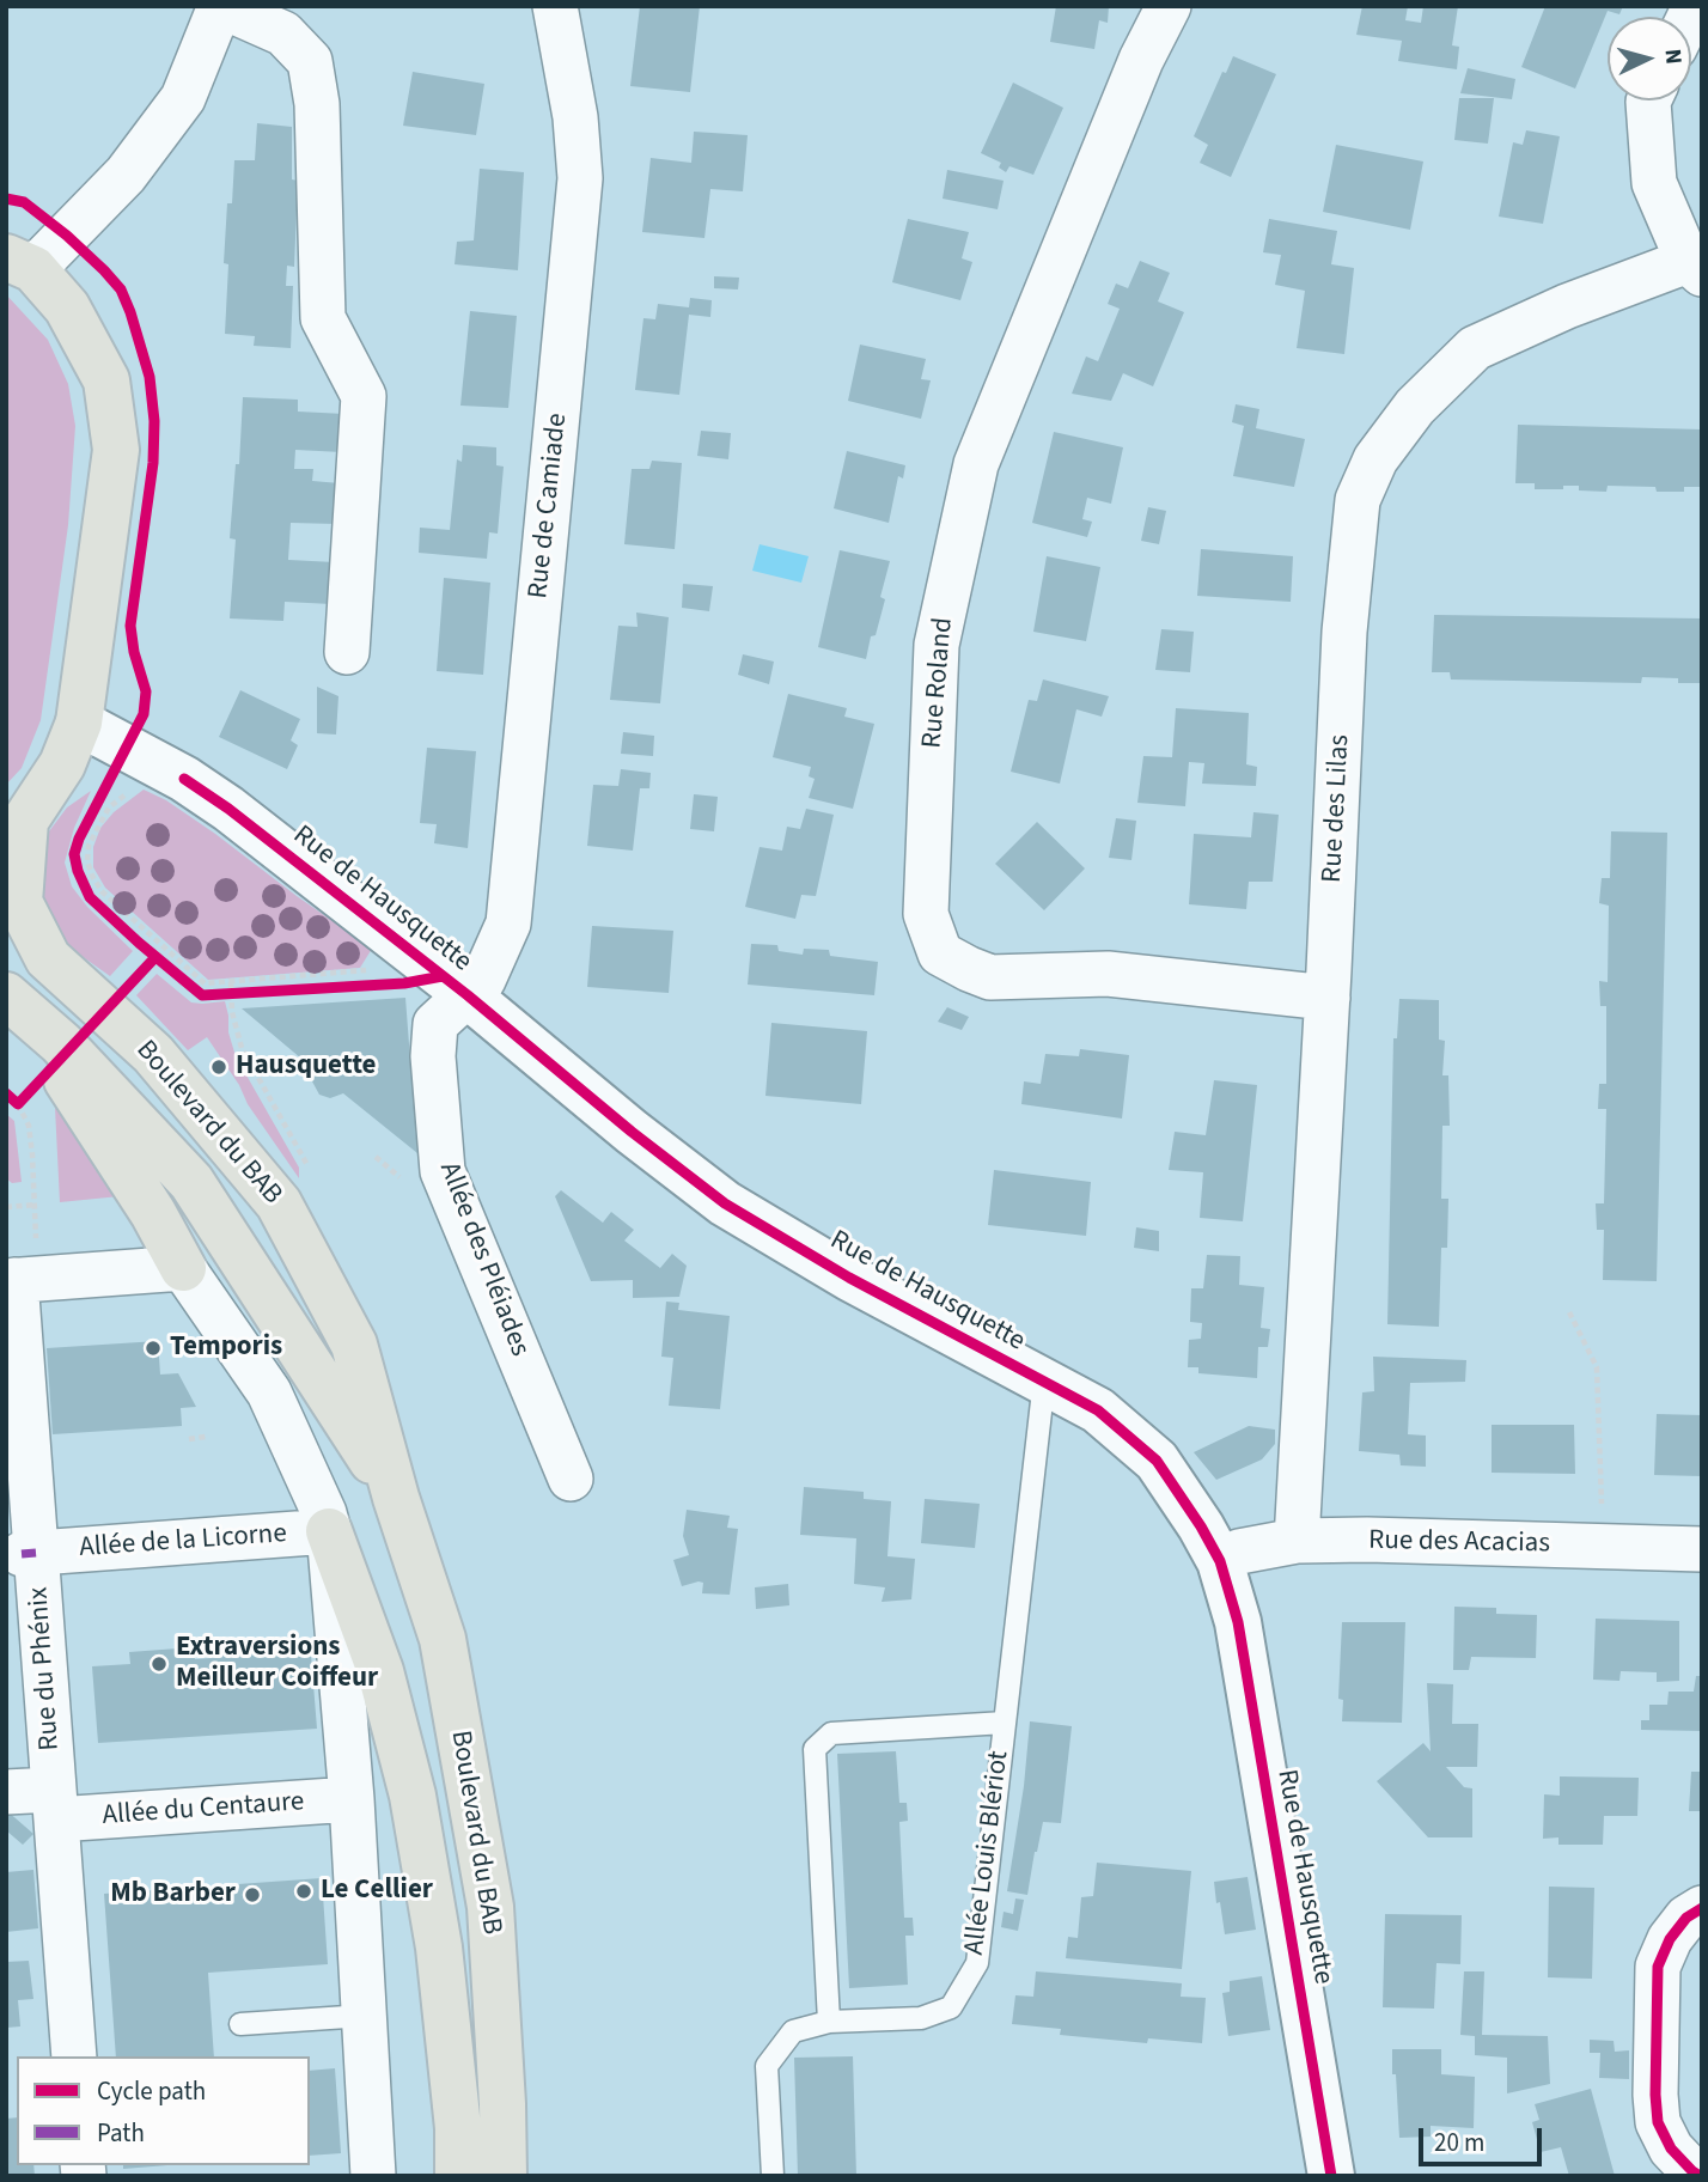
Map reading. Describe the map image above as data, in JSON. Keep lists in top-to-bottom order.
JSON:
{
  "streets": {
    "main road": ["Boulevard du BAB"],
    "street": [
      "Rue de Camiade",
      "Rue Roland",
      "Rue des Lilas",
      "Rue de Hausquette",
      "Allée des Pléiades",
      "Allée de la Licorne",
      "Rue des Acacias",
      "Rue du Phénix",
      "Allée du Centaure"
    ],
    "lane": ["Allée Louis Blériot"]
  },
  "crossings": [
    ["Rue de Camiade", "Rue de Hausquette"],
    ["Rue de Camiade", "Allée des Pléiades"],
    ["Rue Roland", "Rue des Lilas"],
    ["Rue des Lilas", "Rue des Acacias"],
    ["Rue de Hausquette", "Allée des Pléiades"],
    ["Rue de Hausquette", "Rue des Acacias"],
    ["Rue de Hausquette", "Allée Louis Blériot"],
    ["Allée de la Licorne", "Rue du Phénix"],
    ["Rue du Phénix", "Allée du Centaure"]
  ],
  "places": [
    "Hausquette",
    "Temporis",
    "Extraversions Meilleur Coiffeur",
    "Le Cellier",
    "Mb Barber"
  ],
  "legend": ["Cycle path", "Path"],
  "scale_bar": "20 m",
  "north": "right"
}
